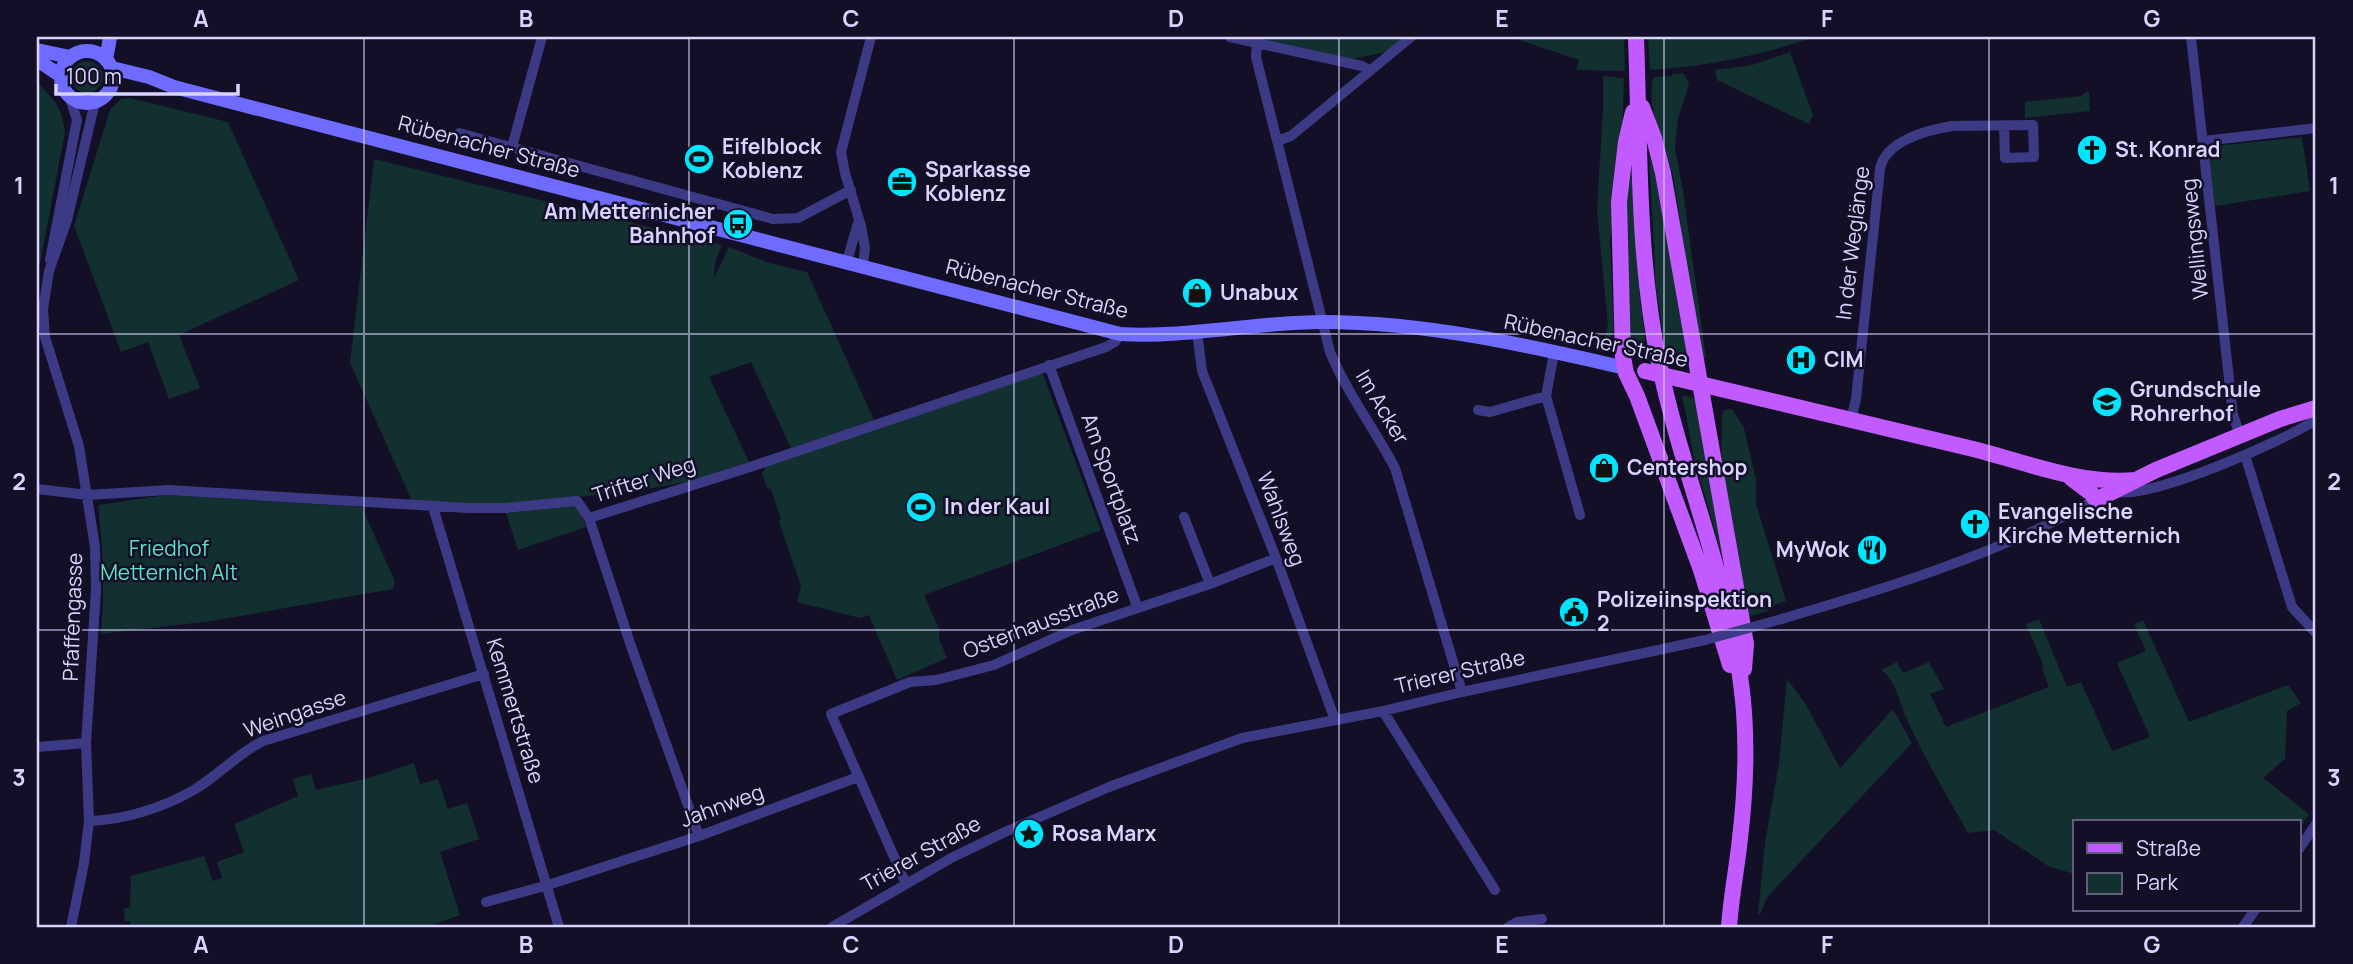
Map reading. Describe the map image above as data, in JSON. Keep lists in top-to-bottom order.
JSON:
{
  "streets": {
    "main road": ["Rübenacher Straße", "Trierer Straße"],
    "street": [
      "Wellingsweg",
      "In der Weglänge",
      "Im Acker",
      "Am Sportplatz",
      "Trifter Weg",
      "Wahlsweg",
      "Pfaffengasse",
      "Osterhausstraße",
      "Kemmertstraße",
      "Weingasse",
      "Jahnweg"
    ]
  },
  "crossings": [
    ["Rübenacher Straße", "In der Weglänge"],
    ["Rübenacher Straße", "Im Acker"],
    ["Rübenacher Straße", "Trifter Weg"],
    ["Rübenacher Straße", "Wahlsweg"],
    ["Rübenacher Straße", "Pfaffengasse"],
    ["Rübenacher Straße", "Trierer Straße"],
    ["Wellingsweg", "Trierer Straße"],
    ["Im Acker", "Trierer Straße"],
    ["Am Sportplatz", "Trifter Weg"],
    ["Am Sportplatz", "Osterhausstraße"],
    ["Trifter Weg", "Pfaffengasse"],
    ["Trifter Weg", "Kemmertstraße"],
    ["Wahlsweg", "Osterhausstraße"],
    ["Wahlsweg", "Trierer Straße"],
    ["Pfaffengasse", "Weingasse"],
    ["Osterhausstraße", "Jahnweg"],
    ["Kemmertstraße", "Weingasse"],
    ["Kemmertstraße", "Jahnweg"]
  ],
  "parks": ["Friedhof Metternich Alt"],
  "places": {
    "church": ["St. Konrad", "Evangelische Kirche Metternich"],
    "sports": ["Eifelblock Koblenz", "In der Kaul"],
    "office": ["Sparkasse Koblenz"],
    "bus stop": ["Am Metternicher Bahnhof"],
    "shop": ["Unabux", "Centershop"],
    "hospital": ["CIM"],
    "school or university": ["Grundschule Rohrerhof"],
    "restaurant": ["MyWok"],
    "public building": ["Polizeiinspektion 2"],
    "place": ["Rosa Marx"]
  },
  "legend": ["Straße", "Park"],
  "scale_bar": "100 m",
  "grid": {
    "columns": [
      "A",
      "B",
      "C",
      "D",
      "E",
      "F",
      "G"
    ],
    "rows": ["1", "2", "3"]
  }
}
